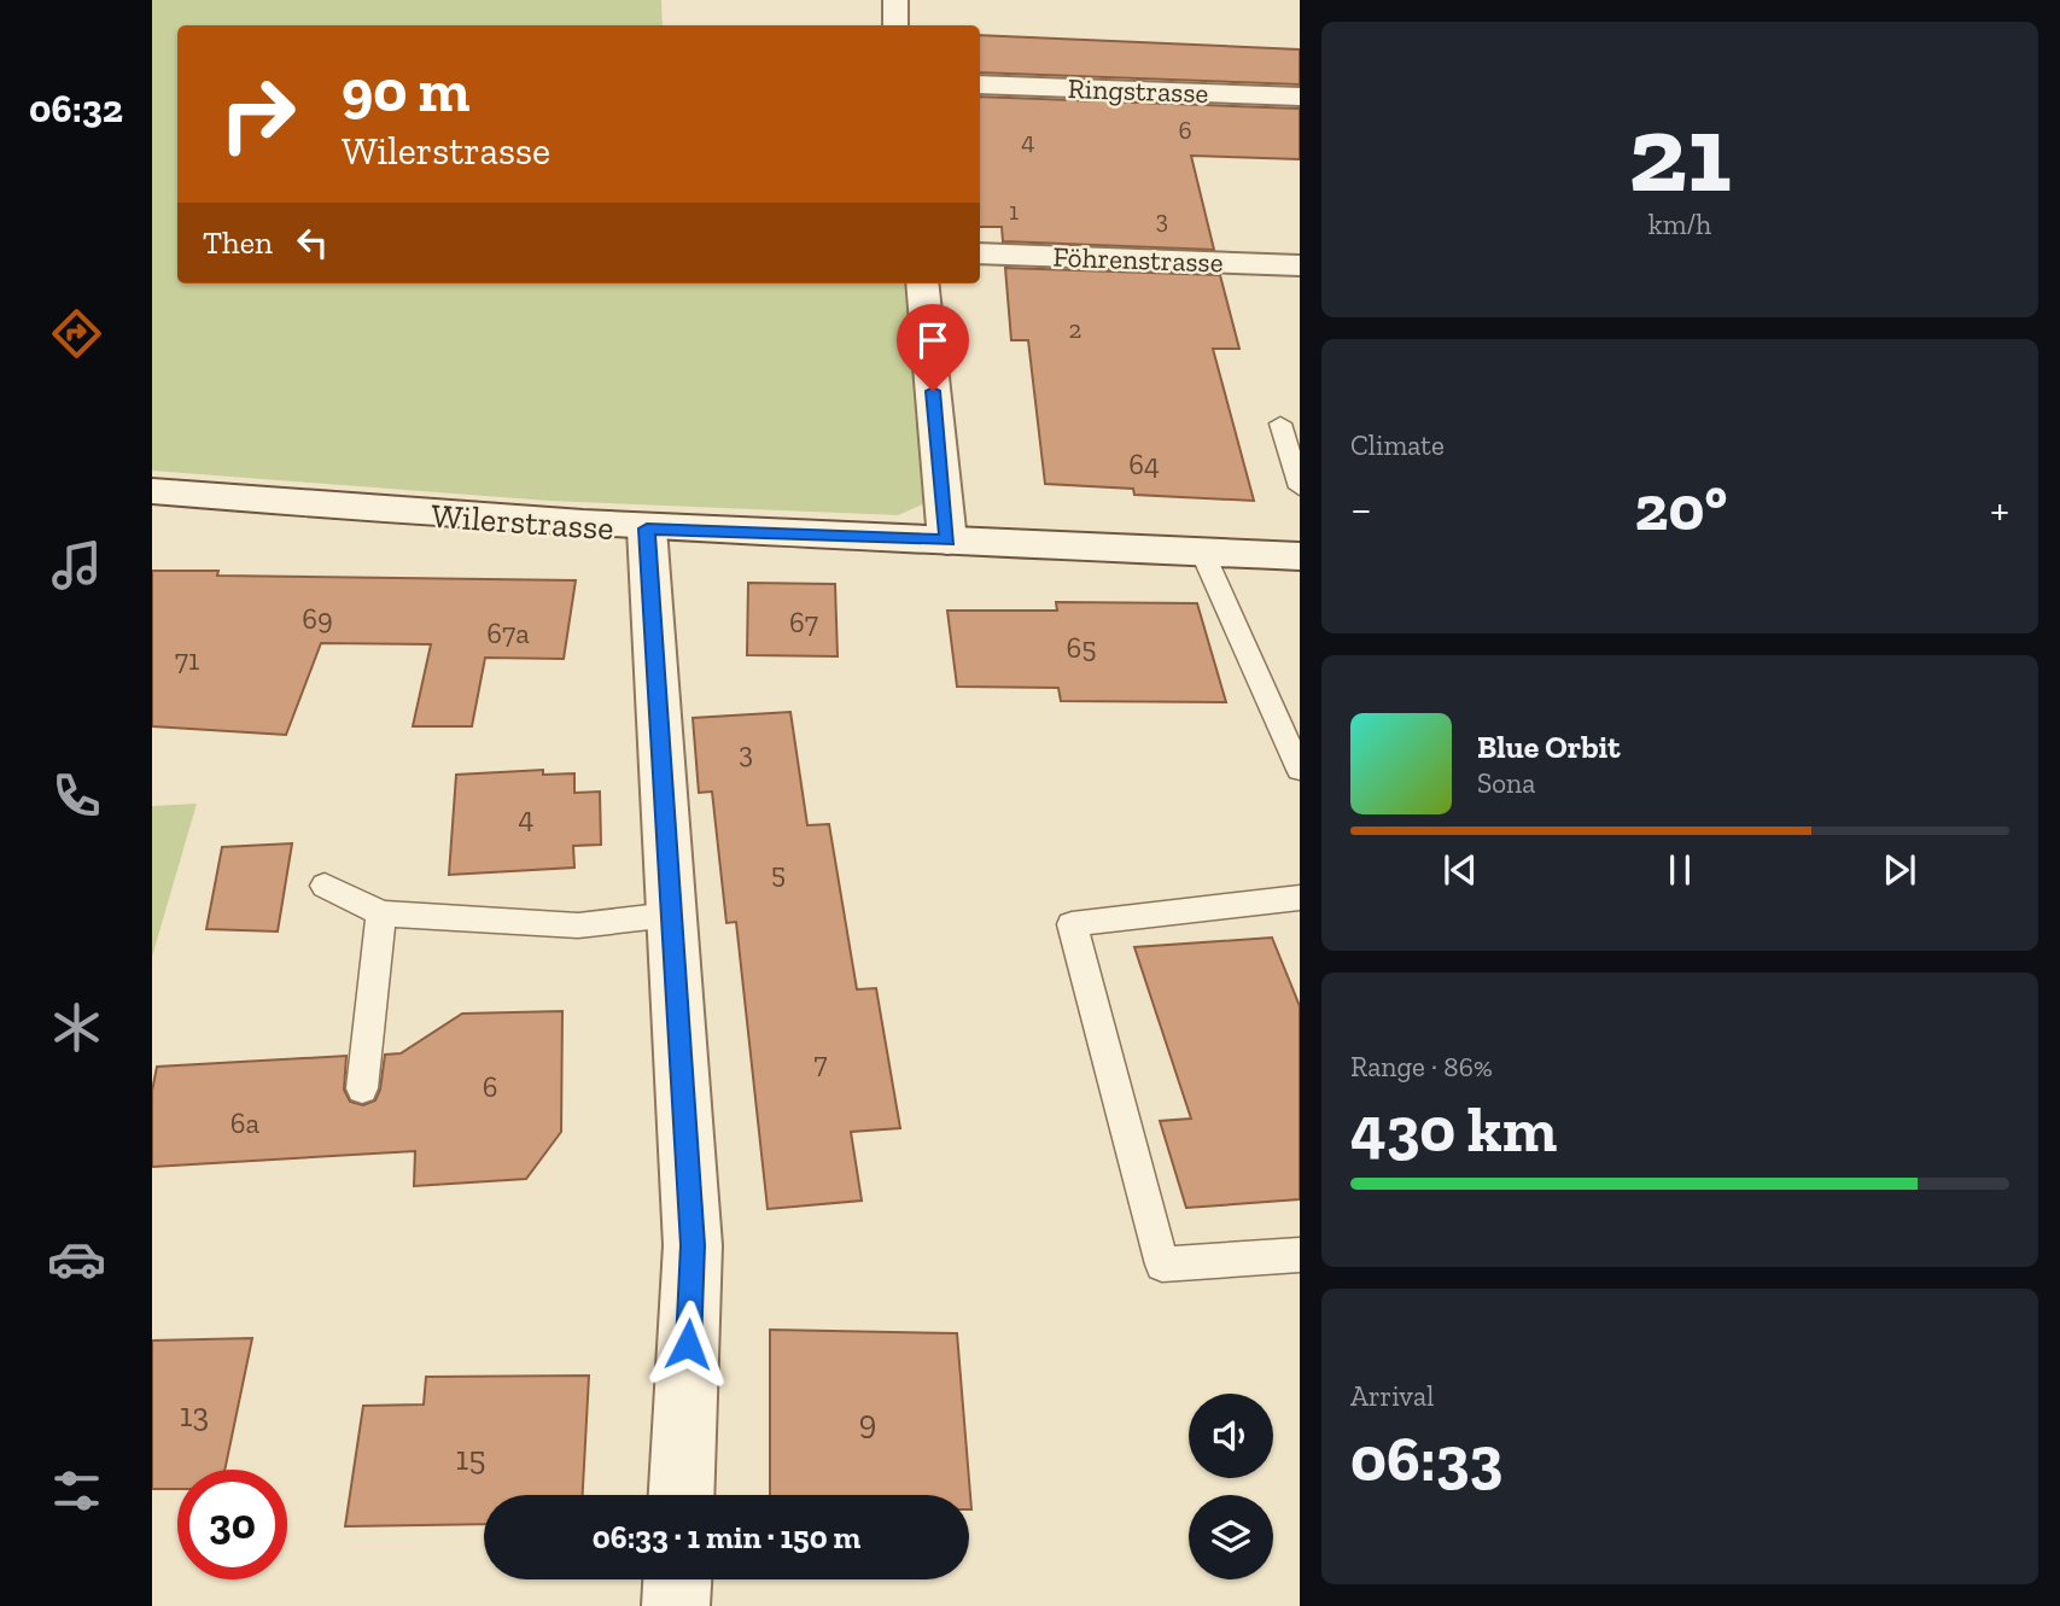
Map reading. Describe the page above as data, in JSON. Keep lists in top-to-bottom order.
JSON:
{
  "streets": {
    "street": ["Ringstrasse", "Föhrenstrasse", "Wilerstrasse"]
  },
  "house_numbers": [
    "6",
    "4",
    "1",
    "3",
    "2",
    "64",
    "69",
    "67",
    "67a",
    "65",
    "71",
    "3",
    "4",
    "5",
    "7",
    "6",
    "6a",
    "13",
    "9",
    "15"
  ],
  "page": {
    "tabs": "06:32",
    "tile": [
      ["21", "km/h"],
      "Climate",
      ["Range · 86%", "430 km"],
      ["Arrival", "06:33"]
    ],
    "turn": ["90 m", "Wilerstrasse"],
    "then": "Then",
    "heat": ["−", "20°", "+"],
    "song": ["Blue Orbit", "Sona"],
    "limit": "30",
    "trip": "06:33 · 1 min · 150 m"
  }
}
